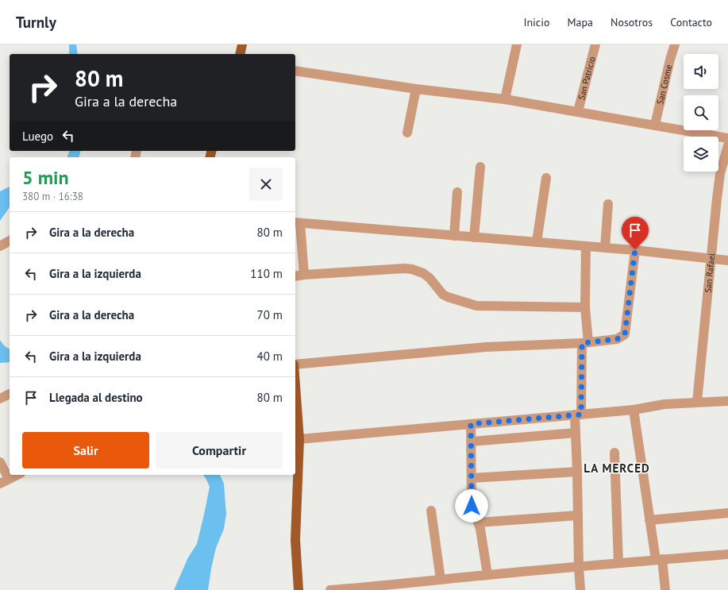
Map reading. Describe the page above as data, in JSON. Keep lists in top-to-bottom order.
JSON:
{
  "streets": {
    "street": ["San Patricio", "San Cosme", "San Rafael"]
  },
  "districts": ["LA MERCED"],
  "page": {
    "header": "Turnly",
    "nav": [
      "Inicio",
      "Mapa",
      "Nosotros",
      "Contacto"
    ],
    "turn": ["80 m", "Gira a la derecha"],
    "then": "Luego",
    "heading": ["5 min", "380 m · 16:38"],
    "list": [
      {
        "name": "Gira a la derecha",
        "value": "80 m"
      },
      {
        "name": "Gira a la izquierda",
        "value": "110 m"
      },
      {
        "name": "Gira a la derecha",
        "value": "70 m"
      },
      {
        "name": "Gira a la izquierda",
        "value": "40 m"
      },
      {
        "name": "Llegada al destino",
        "value": "80 m"
      }
    ],
    "buttons": ["Salir", "Compartir"]
  }
}
